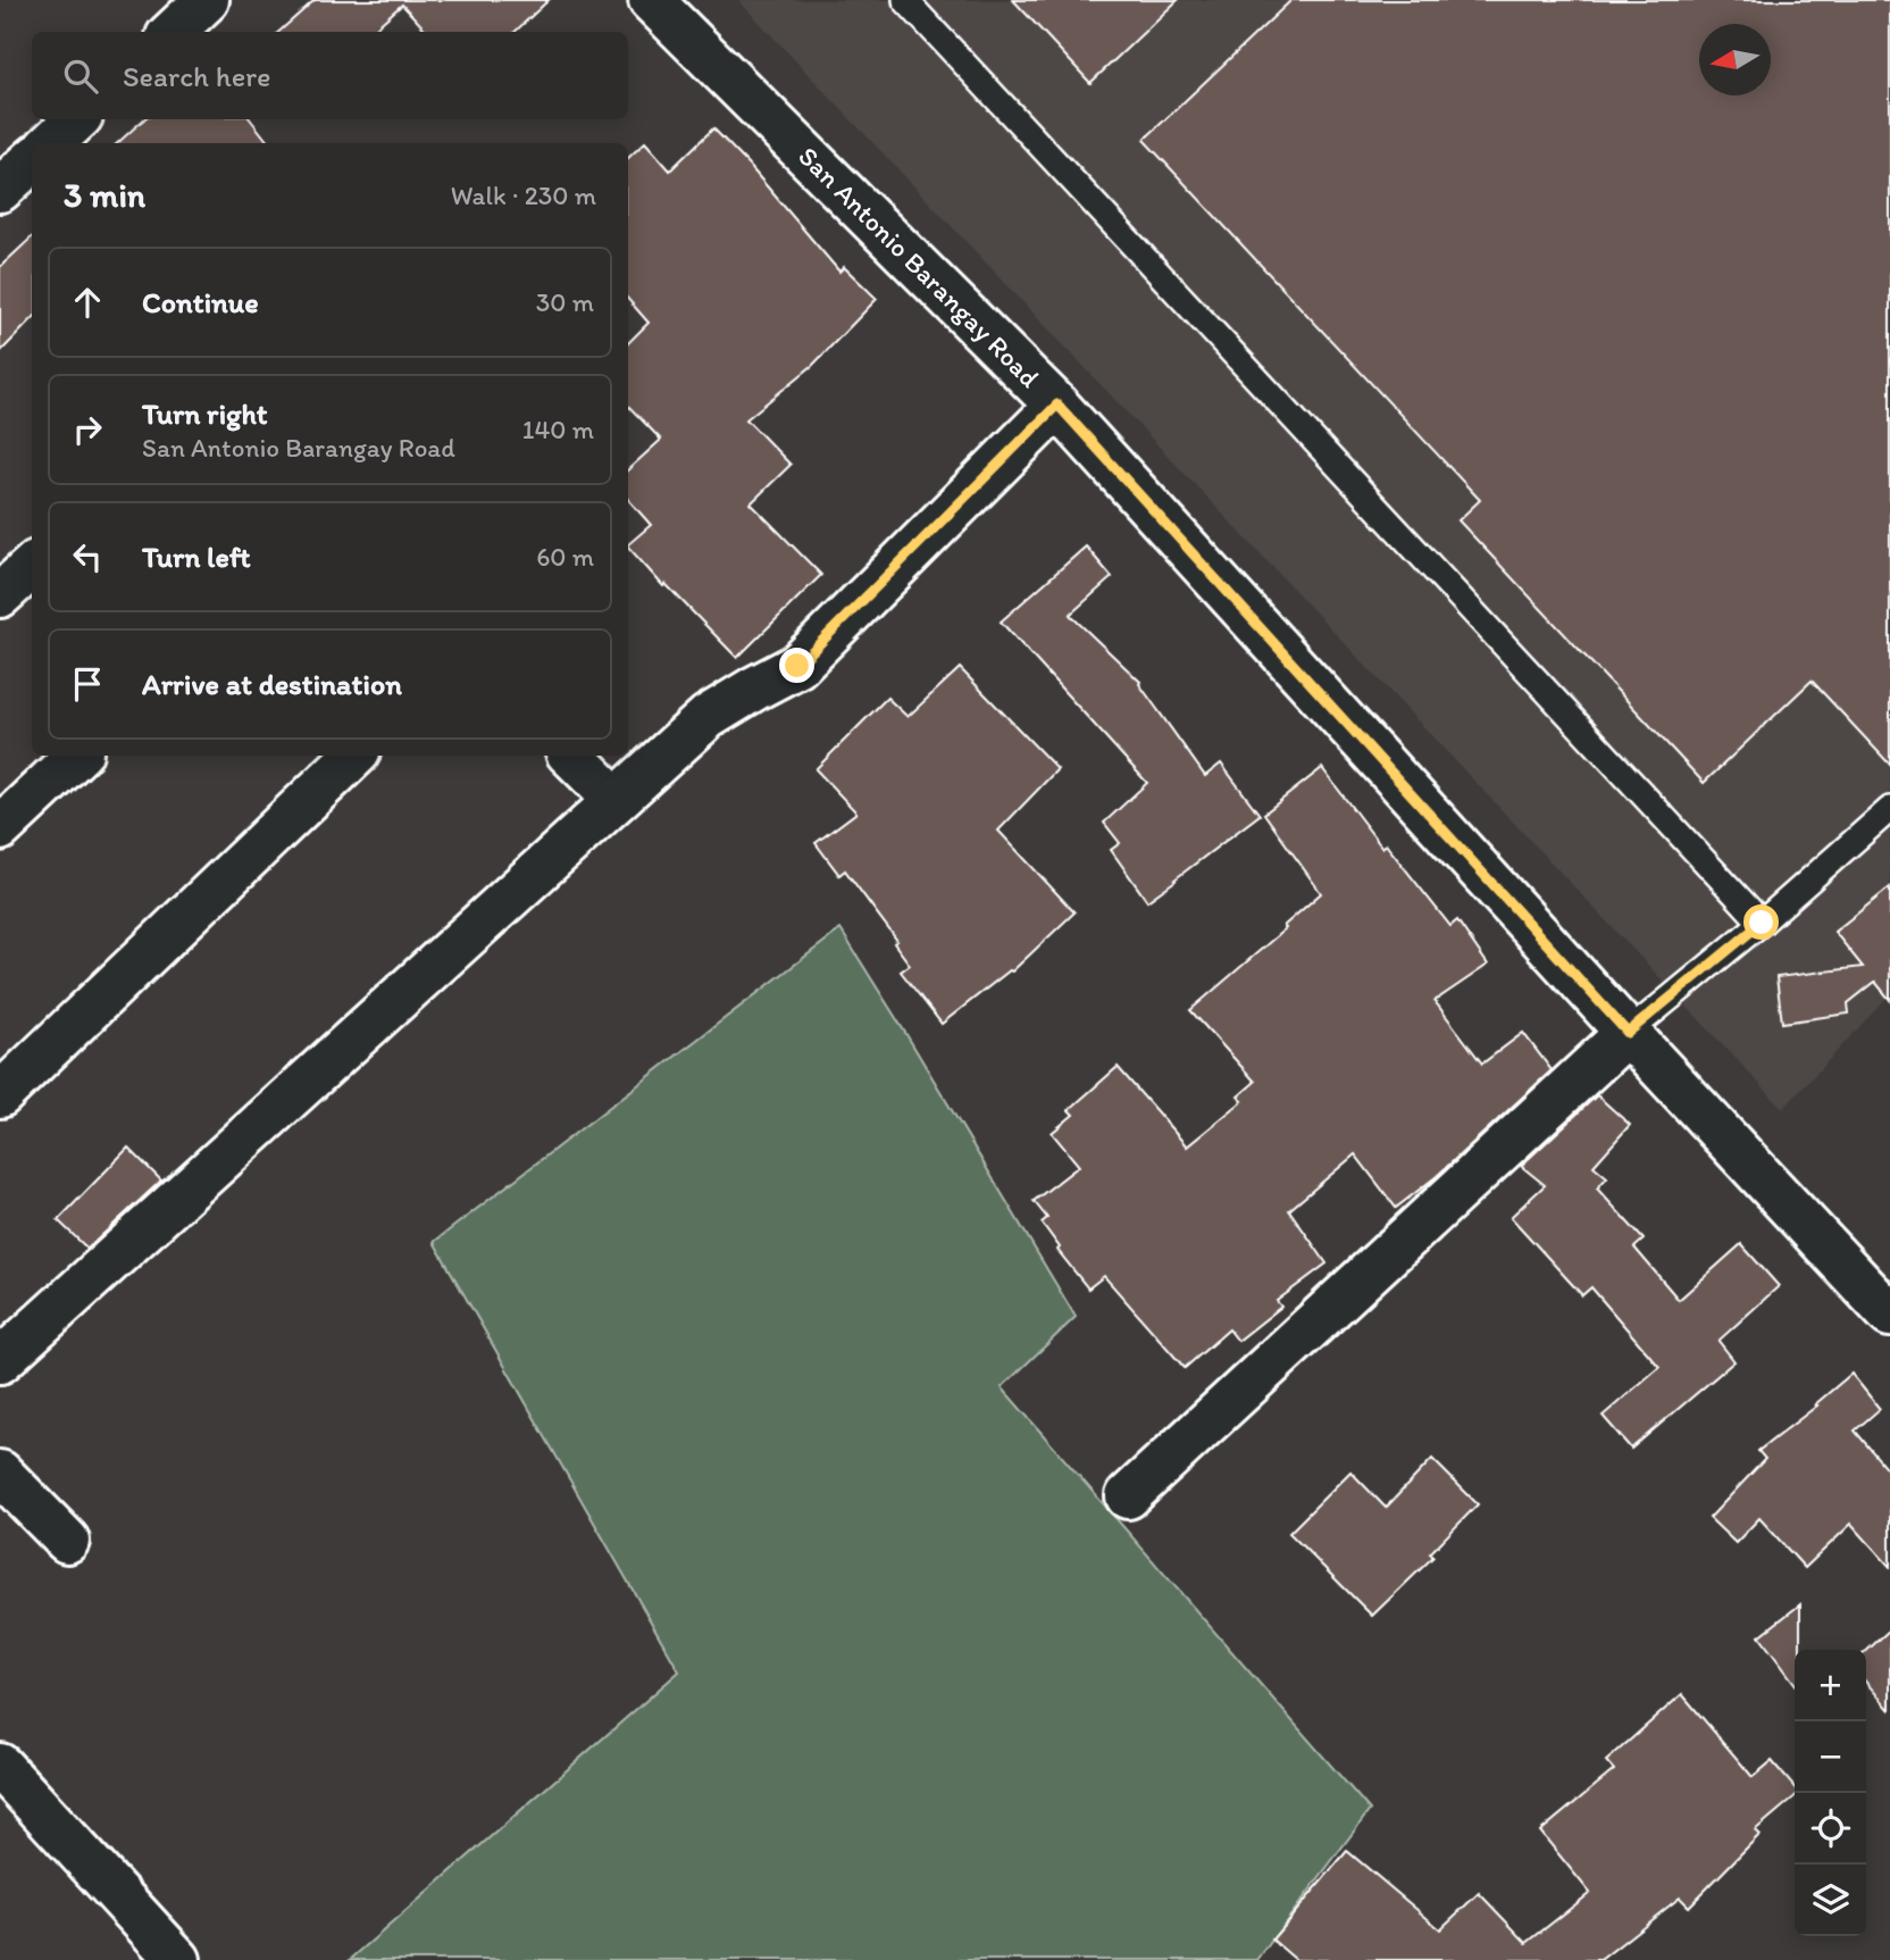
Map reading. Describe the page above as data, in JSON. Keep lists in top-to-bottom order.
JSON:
{
  "streets": {
    "street": ["San Antonio Barangay Road"]
  },
  "north": "left",
  "page": {
    "search": "Search here",
    "heading": ["3 min", "Walk · 230 m"],
    "list": [
      ["Continue", "30 m"],
      ["Turn right", "San Antonio Barangay Road", "140 m"],
      ["Turn left", "60 m"],
      "Arrive at destination"
    ],
    "map_buttons": ["+", "−"]
  }
}
